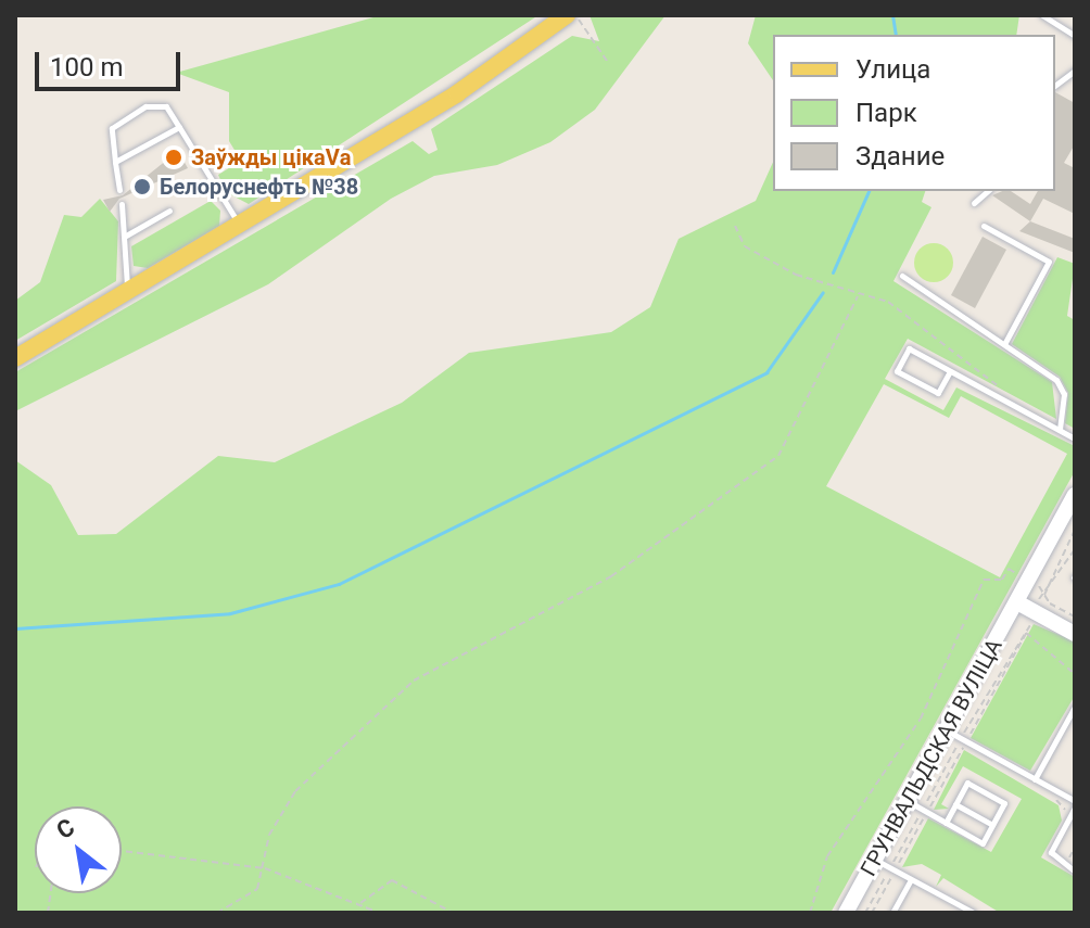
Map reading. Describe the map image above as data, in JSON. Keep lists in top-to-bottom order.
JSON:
{
  "streets": {
    "main road": ["ГРУНВАЛЬДСКАЯ ВУЛІЦА"]
  },
  "places": ["Заўжды цікаVа", "Белоруснефть №38"],
  "legend": ["Улица", "Парк", "Здание"],
  "scale_bar": "100 m",
  "north": "top left"
}
